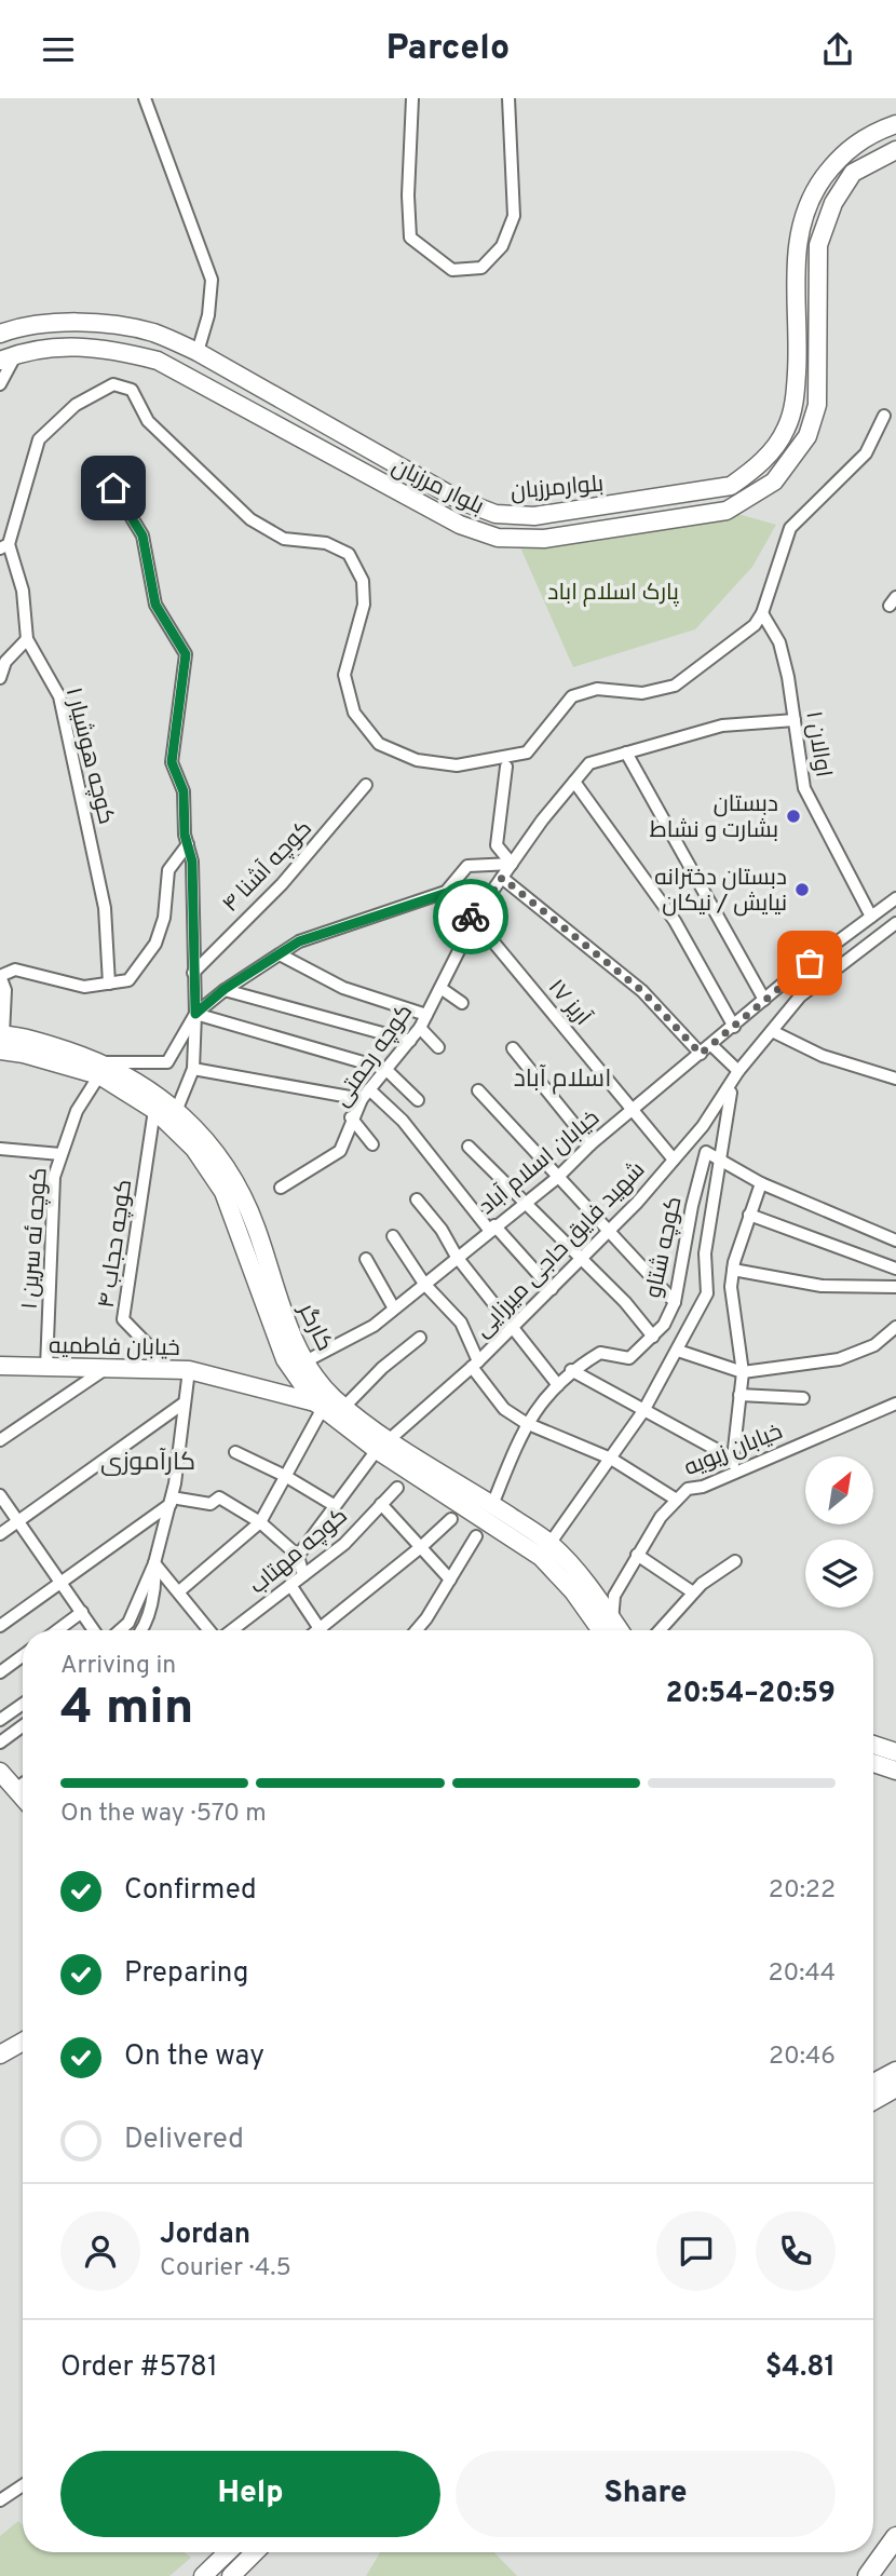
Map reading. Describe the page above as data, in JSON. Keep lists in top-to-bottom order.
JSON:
{
  "streets": {
    "main road": [
      "بلوار مرزبان",
      "بلوارمرزبان",
      "کارگر",
      "خیابان فاطمیه"
    ],
    "street": [
      "اوالان ۱",
      "کوچه هوشیار ۱",
      "کوچه آشنا ۴",
      "آریز ۱۷",
      "کوچه رحمتی",
      "خیابان اسلام آباد",
      "کوچه ئه سرین ۱",
      "کوچه حجاب ۴",
      "کوچه شتاو",
      "شهید فایق حاجی میرزایی",
      "خیابان زیویه",
      "کوچه مهتاب"
    ]
  },
  "crossings": [
    ["اوالان ۱", "کوچه رحمتی"],
    ["اوالان ۱", "خیابان اسلام آباد"],
    ["آریز ۱۷", "کوچه رحمتی"],
    ["آریز ۱۷", "خیابان اسلام آباد"],
    ["آریز ۱۷", "شهید فایق حاجی میرزایی"],
    ["خیابان اسلام آباد", "کارگر"],
    ["کوچه ئه سرین ۱", "کارگر"],
    ["کوچه ئه سرین ۱", "خیابان فاطمیه"],
    ["کوچه حجاب ۴", "کارگر"],
    ["کوچه حجاب ۴", "خیابان فاطمیه"],
    ["کوچه شتاو", "کارگر"],
    ["شهید فایق حاجی میرزایی", "کارگر"],
    ["کارگر", "خیابان فاطمیه"],
    ["کارگر", "خیابان زیویه"]
  ],
  "districts": ["اسلام آباد", "کارآموزی"],
  "parks": ["پارک اسلام اباد"],
  "places": ["دبستان بشارت و نشاط", "دبستان دخترانه نیایش / نیکان"],
  "north": "top right",
  "page": {
    "header": "Parcelo",
    "heading": ["4 min", "Arriving in", "20:54–20:59"],
    "panel": [
      "Jordan",
      "Courier · 4.5",
      "Order #5781",
      "$4.81"
    ],
    "bar": "On the way · 570 m",
    "list": [
      ["Confirmed", "20:22"],
      ["Preparing", "20:44"],
      ["On the way", "20:46"],
      "Delivered"
    ],
    "buttons": ["Help", "Share"]
  }
}
